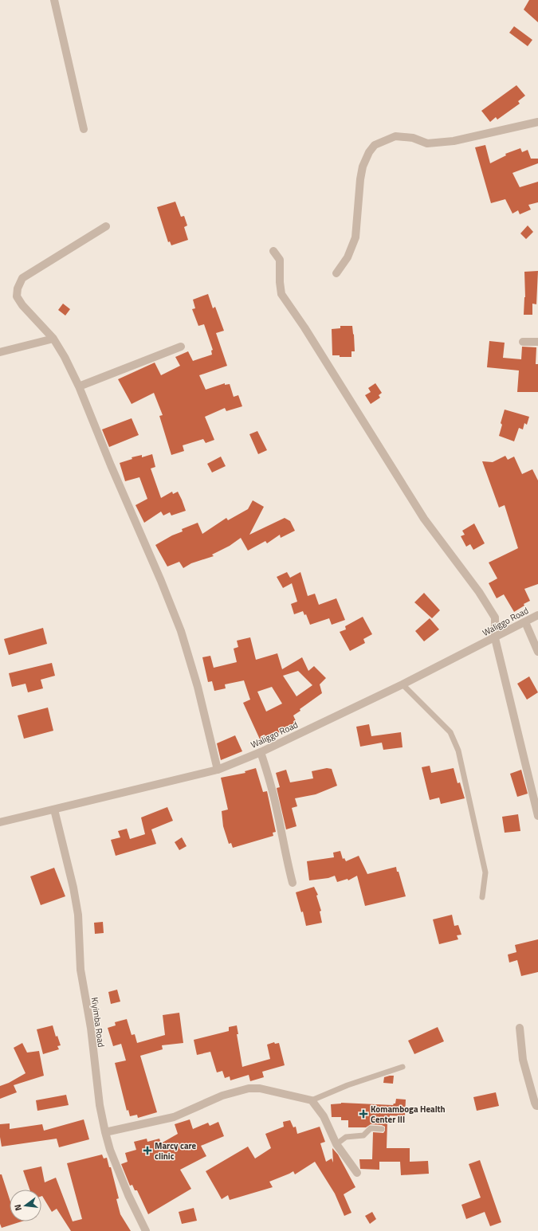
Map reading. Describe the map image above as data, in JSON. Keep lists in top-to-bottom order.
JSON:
{
  "streets": {
    "street": ["Waliggo Road", "Kiyimba Road"]
  },
  "crossings": [
    ["Waliggo Road", "Kiyimba Road"]
  ],
  "places": {
    "health": ["Komamboga Health Center III", "Marcy care clinic"]
  },
  "north": "left"
}
